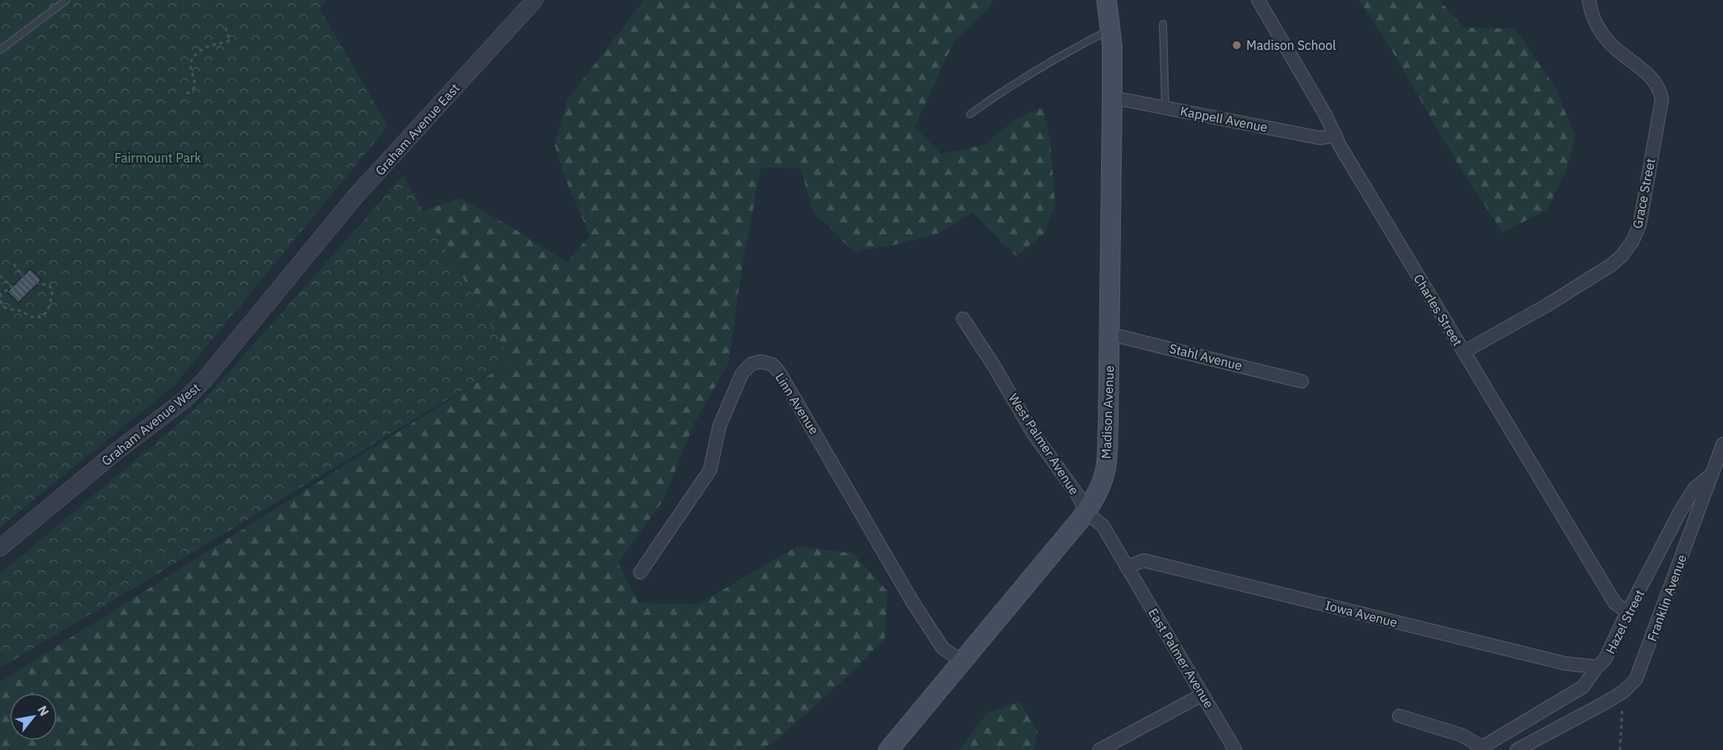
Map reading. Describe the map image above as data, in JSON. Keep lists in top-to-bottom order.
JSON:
{
  "streets": {
    "main road": ["Madison Avenue"],
    "street": [
      "Kappell Avenue",
      "Graham Avenue East",
      "Grace Street",
      "Charles Street",
      "Stahl Avenue",
      "Linn Avenue",
      "Graham Avenue West",
      "West Palmer Avenue",
      "Franklin Avenue",
      "Iowa Avenue",
      "Hazel Street",
      "East Palmer Avenue"
    ]
  },
  "crossings": [
    ["Kappell Avenue", "Charles Street"],
    ["Kappell Avenue", "Madison Avenue"],
    ["Graham Avenue East", "Graham Avenue West"],
    ["Grace Street", "Charles Street"],
    ["Charles Street", "Hazel Street"],
    ["Stahl Avenue", "Madison Avenue"],
    ["Linn Avenue", "Madison Avenue"],
    ["Madison Avenue", "West Palmer Avenue"],
    ["West Palmer Avenue", "Iowa Avenue"],
    ["West Palmer Avenue", "East Palmer Avenue"],
    ["Franklin Avenue", "Hazel Street"],
    ["Iowa Avenue", "Hazel Street"],
    ["Iowa Avenue", "East Palmer Avenue"]
  ],
  "parks": ["Fairmount Park"],
  "places": ["Madison School"],
  "north": "top right"
}
